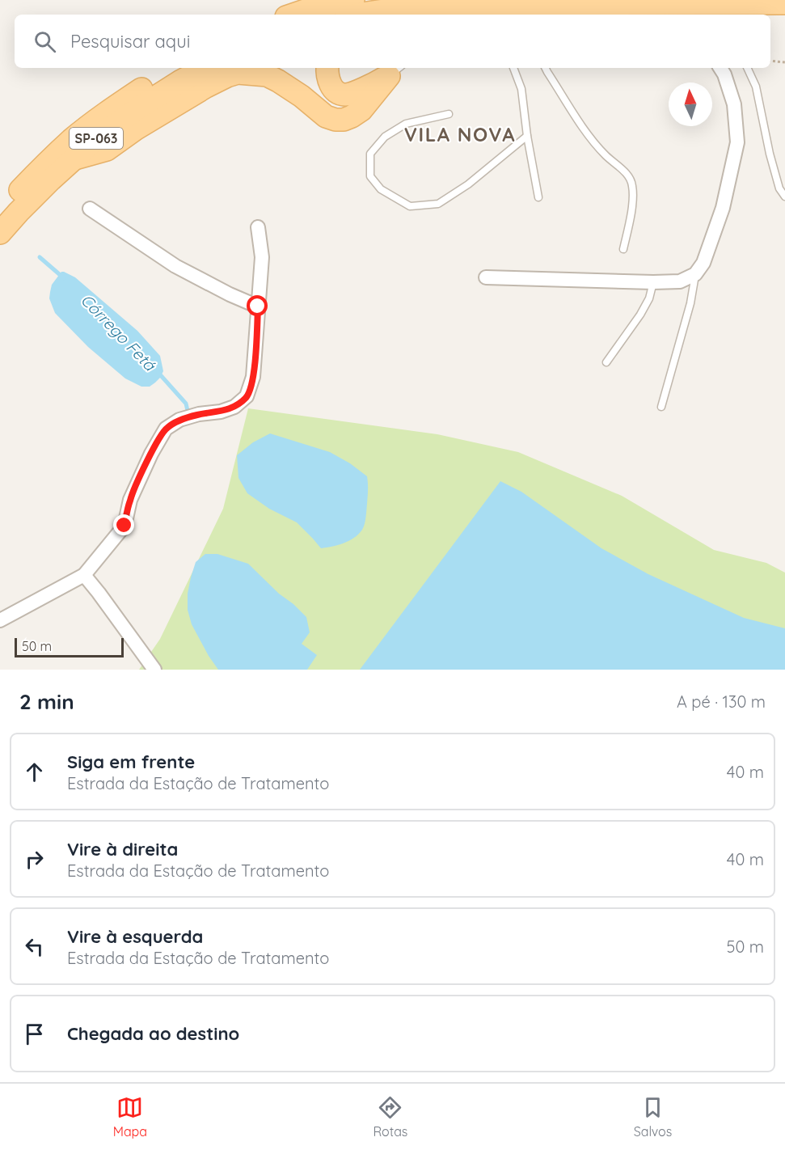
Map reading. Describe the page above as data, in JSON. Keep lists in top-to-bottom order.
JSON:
{
  "streets": {
    "main road": ["SP-063"]
  },
  "districts": ["VILA NOVA"],
  "water": ["Córrego Fetá"],
  "scale_bar": "50 m",
  "north": "top",
  "page": {
    "search": "Pesquisar aqui",
    "scale": "50 m",
    "heading": ["2 min", "A pé · 130 m"],
    "list": [
      ["Siga em frente", "Estrada da Estação de Tratamento", "40 m"],
      ["Vire à direita", "Estrada da Estação de Tratamento", "40 m"],
      ["Vire à esquerda", "Estrada da Estação de Tratamento", "50 m"],
      "Chegada ao destino"
    ],
    "nav": ["Mapa", "Rotas", "Salvos"]
  }
}
